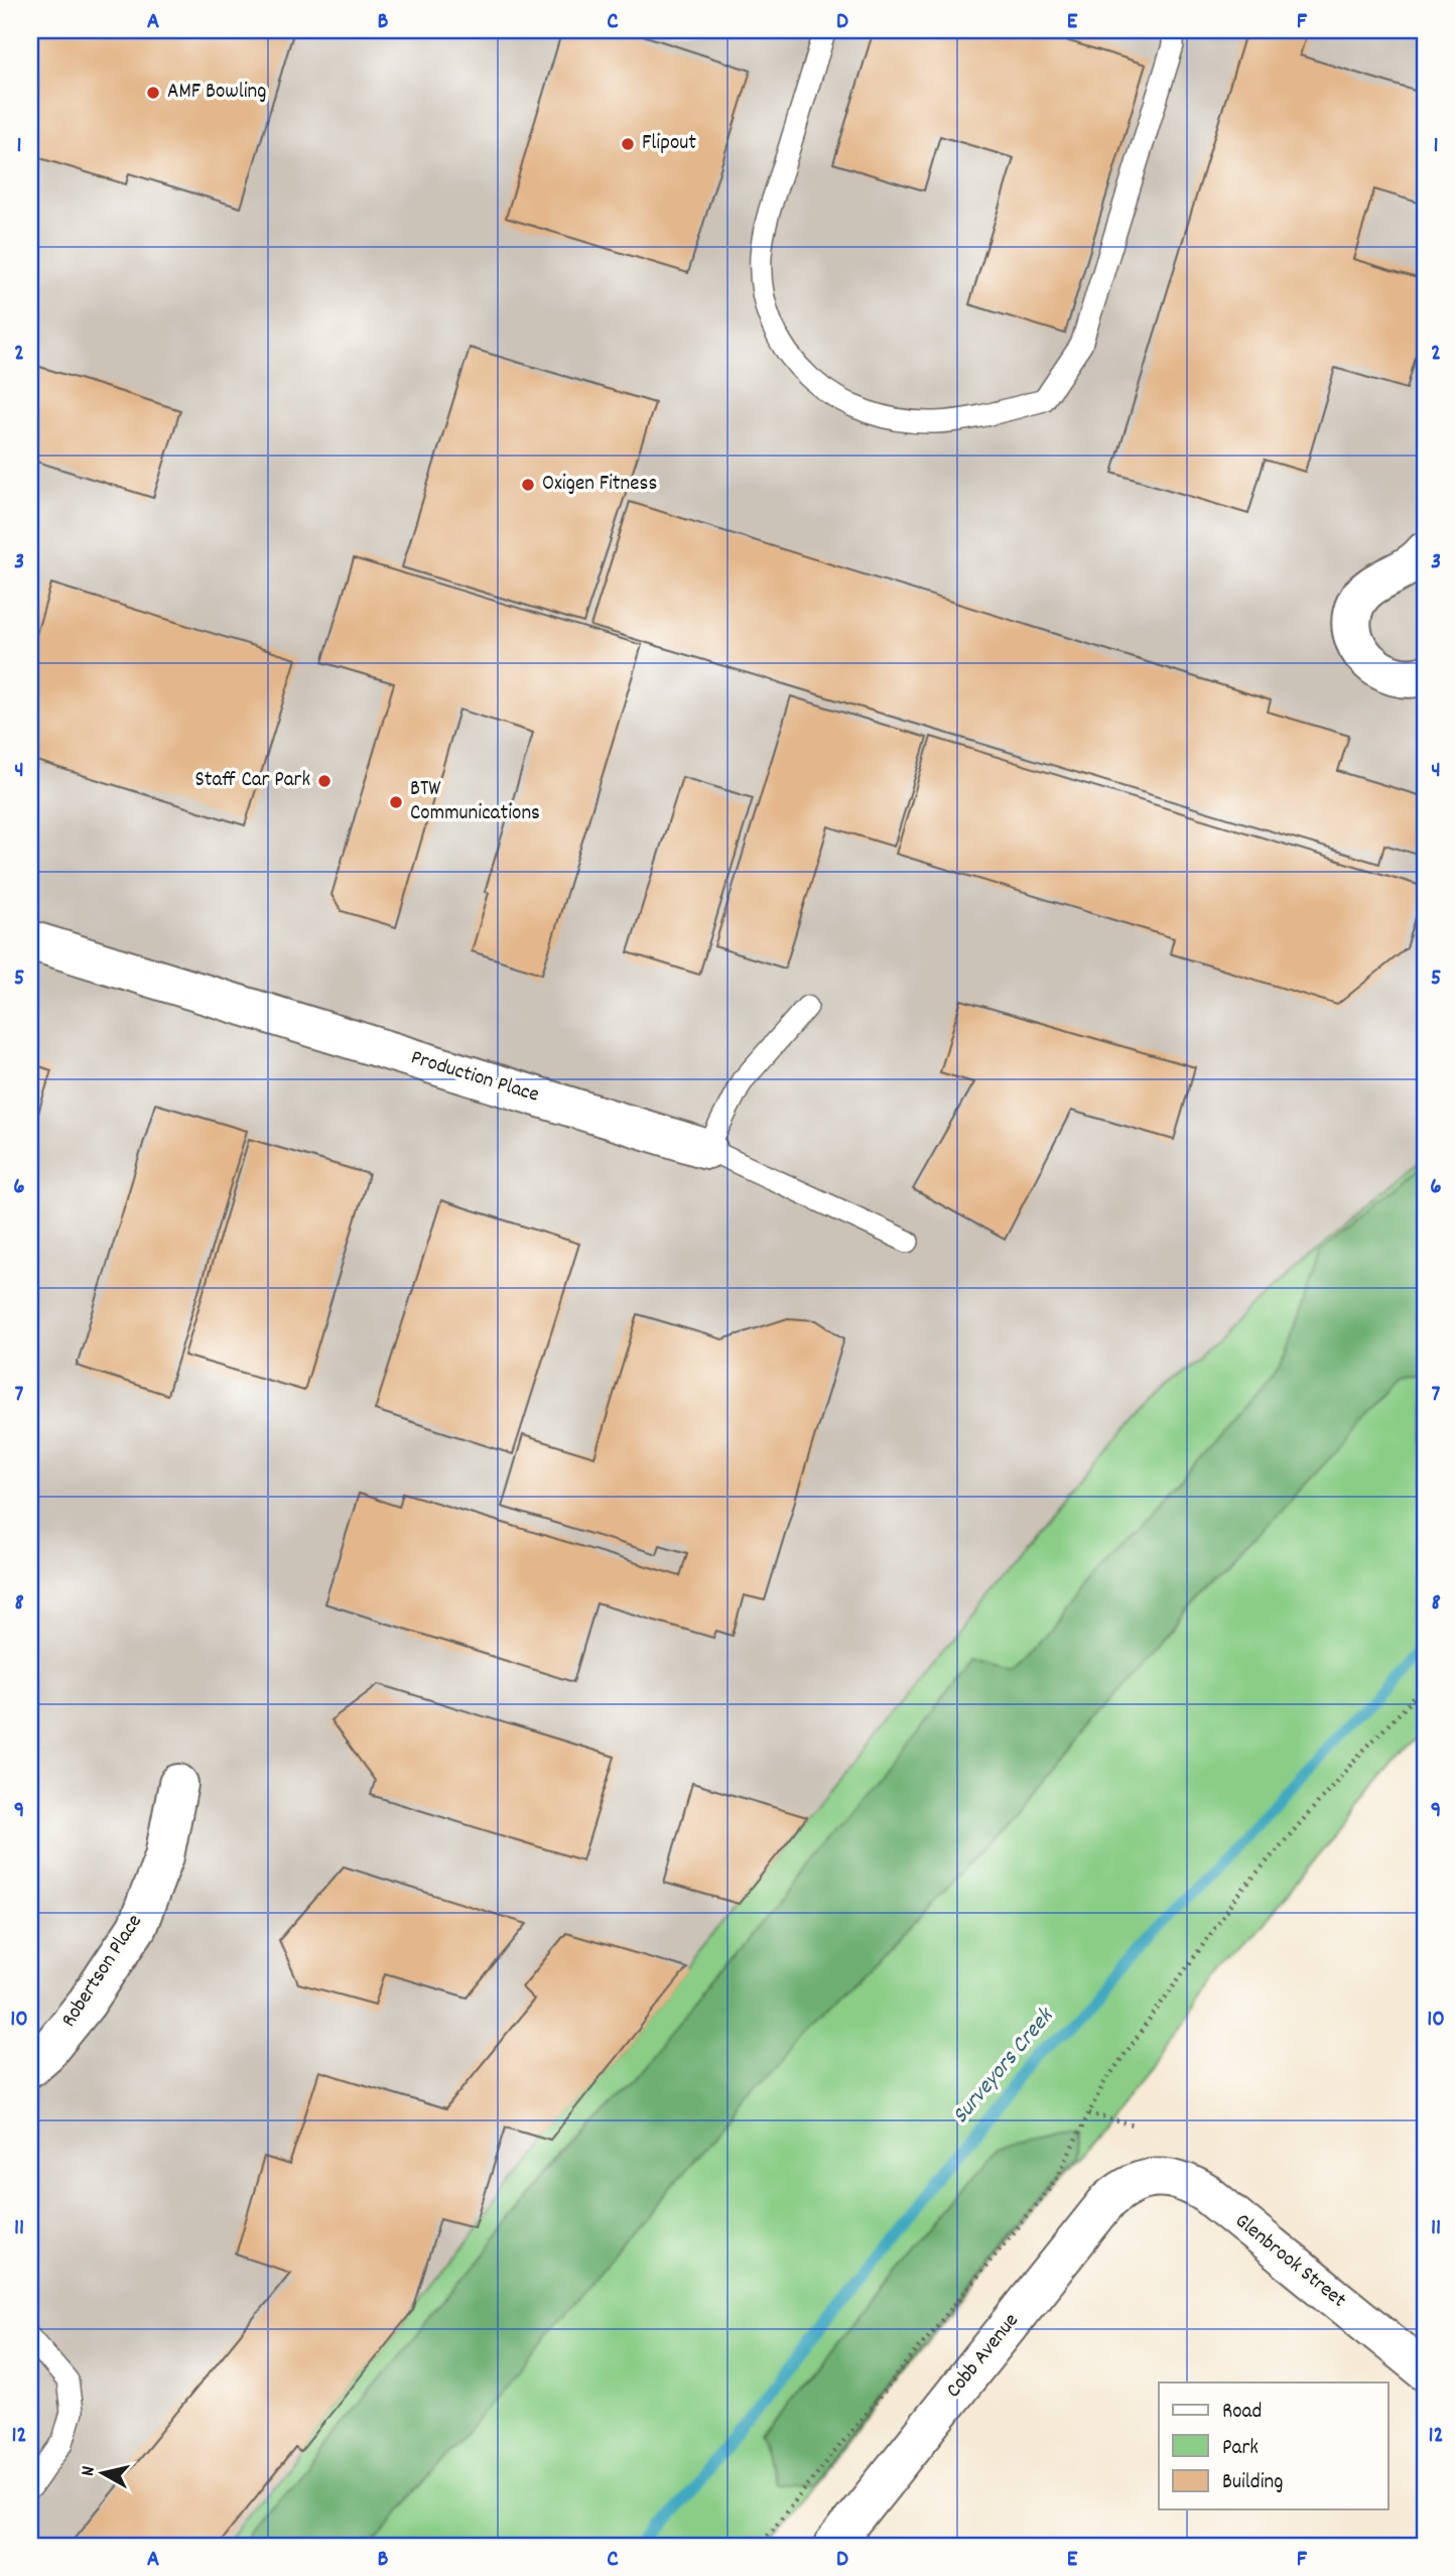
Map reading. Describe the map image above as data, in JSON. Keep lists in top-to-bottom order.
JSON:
{
  "streets": {
    "street": [
      "Production Place",
      "Robertson Place",
      "Glenbrook Street",
      "Cobb Avenue"
    ]
  },
  "crossings": [
    ["Glenbrook Street", "Cobb Avenue"]
  ],
  "water": ["Surveyors Creek"],
  "places": [
    "AMF Bowling",
    "Flipout",
    "Oxigen Fitness",
    "Staff Car Park",
    "BTW Communications"
  ],
  "legend": ["Road", "Park", "Building"],
  "north": "left",
  "grid": {
    "columns": [
      "A",
      "B",
      "C",
      "D",
      "E",
      "F"
    ],
    "rows": [
      "1",
      "2",
      "3",
      "4",
      "5",
      "6",
      "7",
      "8",
      "9",
      "10",
      "11",
      "12"
    ]
  }
}
